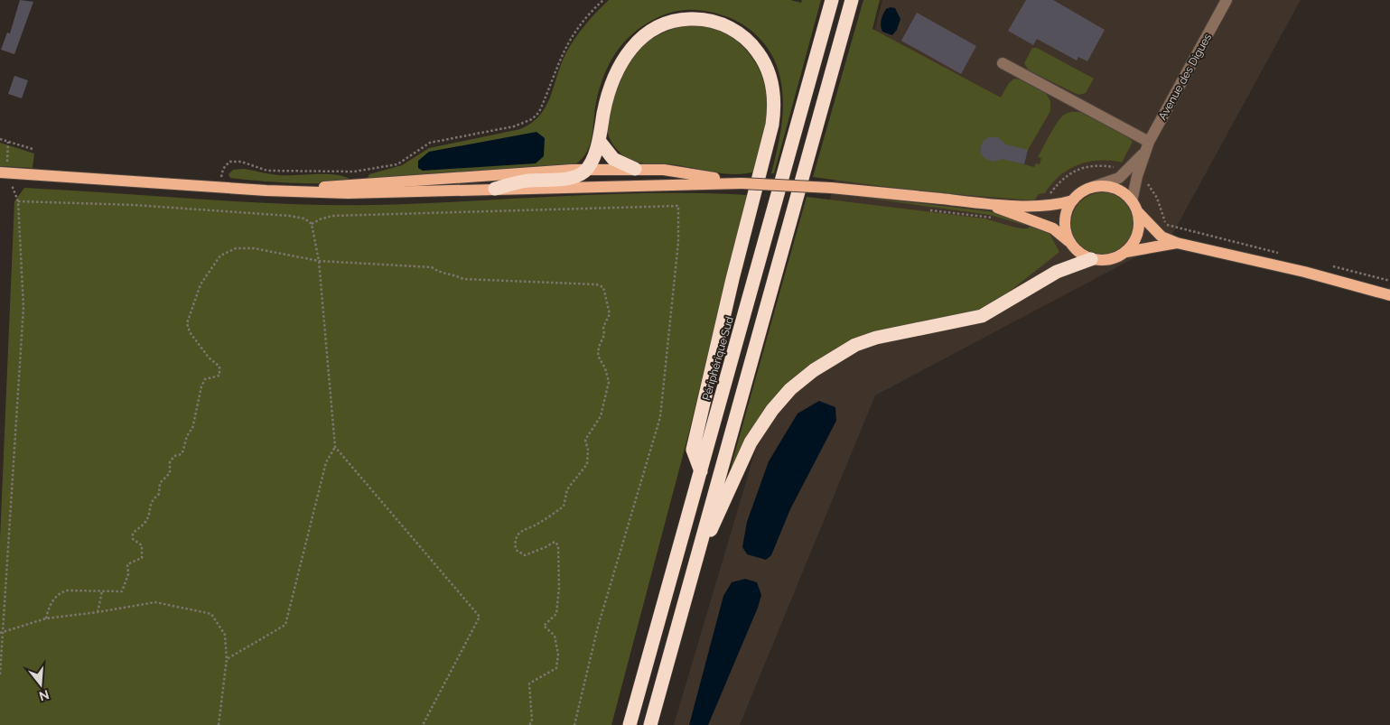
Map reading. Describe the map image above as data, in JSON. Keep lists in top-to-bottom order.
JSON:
{
  "streets": {
    "highway": ["Périphérique Sud"],
    "street": ["Avenue des Digues"]
  },
  "north": "bottom"
}
